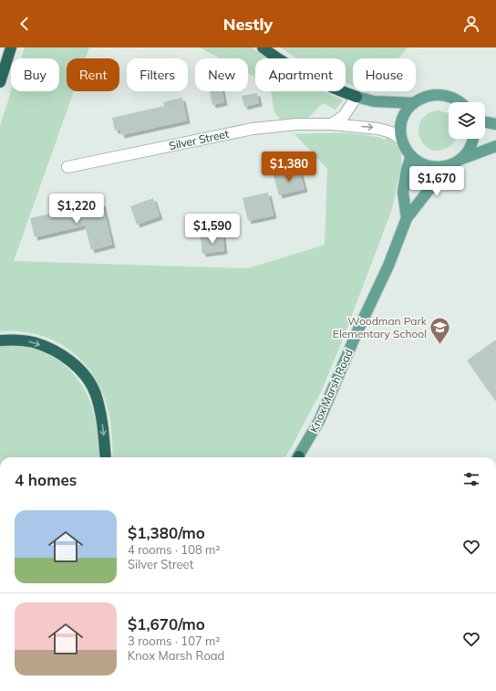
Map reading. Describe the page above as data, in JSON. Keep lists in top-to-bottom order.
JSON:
{
  "streets": {
    "main road": ["Knox Marsh Road"],
    "street": ["Silver Street"]
  },
  "places": {
    "school or university": ["Woodman Park Elementary School"]
  },
  "page": {
    "header": "Nestly",
    "chip": [
      "Buy",
      "Rent",
      "Filters",
      "New",
      "Apartment",
      "House"
    ],
    "price": [
      "$1,380",
      "$1,670",
      "$1,220",
      "$1,590"
    ],
    "heading": "4 homes",
    "list": [
      {
        "name": "$1,380/mo",
        "note": "4 rooms · 108 m² · Silver Street"
      },
      {
        "name": "$1,670/mo",
        "note": "3 rooms · 107 m² · Knox Marsh Road"
      }
    ]
  }
}
